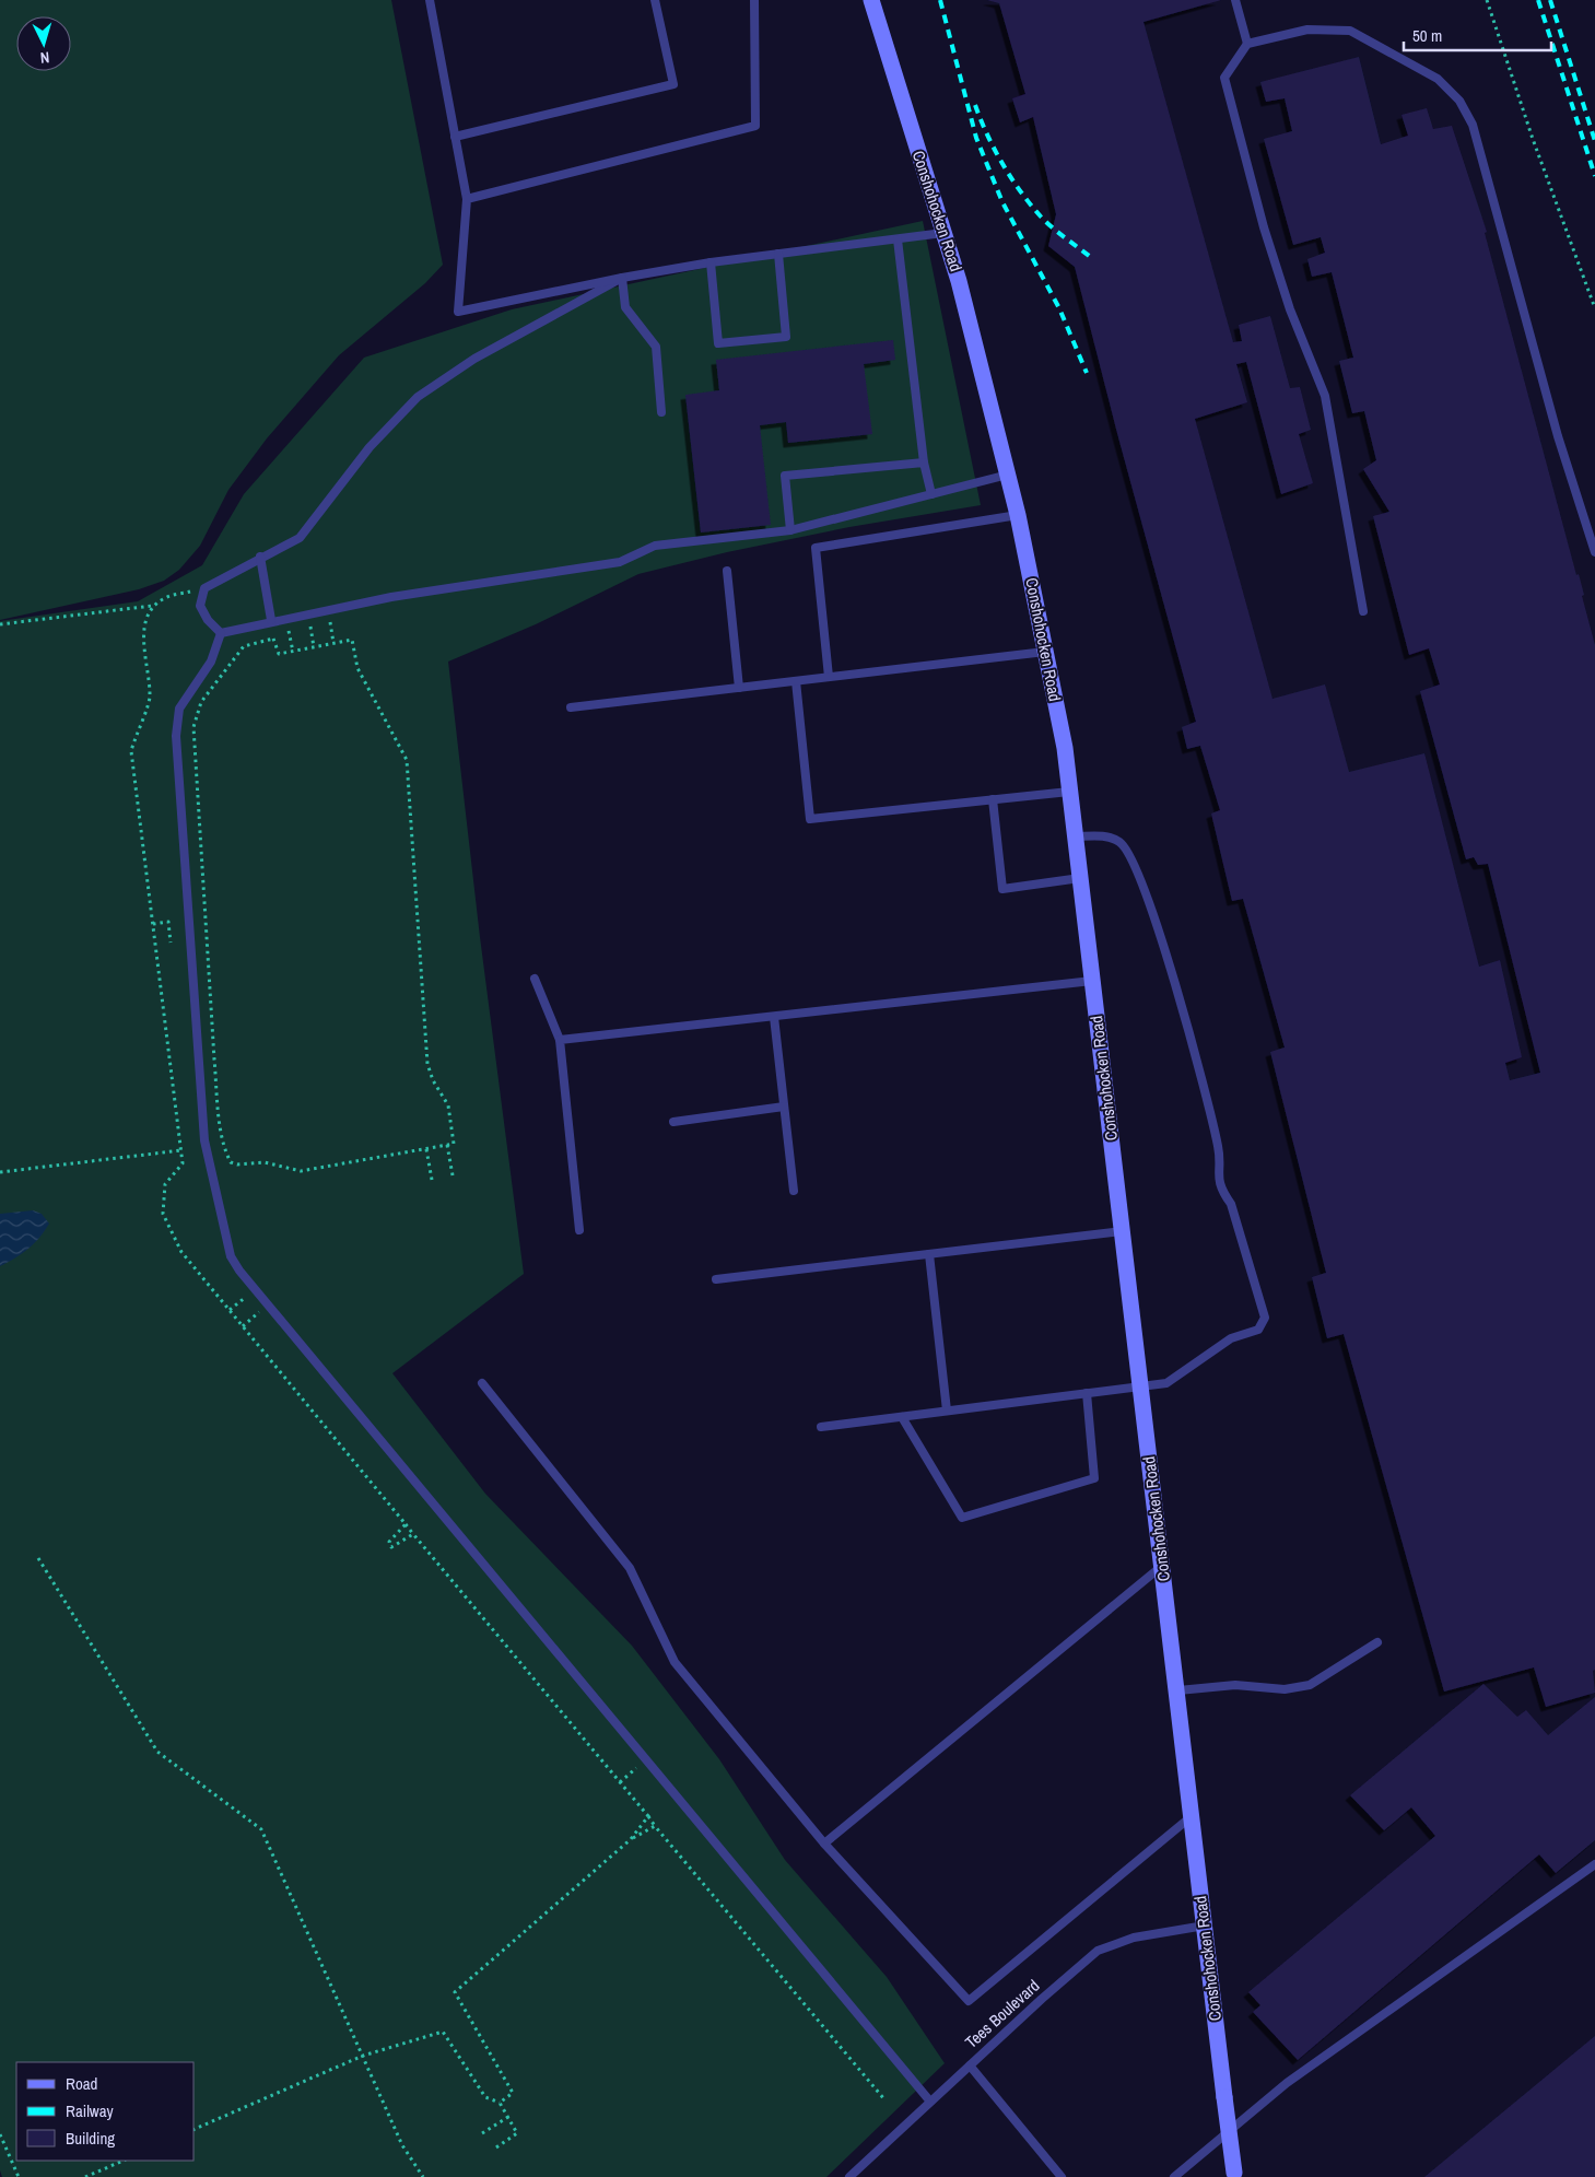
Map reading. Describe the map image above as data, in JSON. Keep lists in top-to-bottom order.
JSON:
{
  "streets": {
    "main road": ["Conshohocken Road"],
    "lane": ["Tees Boulevard"]
  },
  "crossings": [
    ["Conshohocken Road", "Tees Boulevard"]
  ],
  "legend": ["Road", "Railway", "Building"],
  "scale_bar": "50 m",
  "north": "bottom"
}
